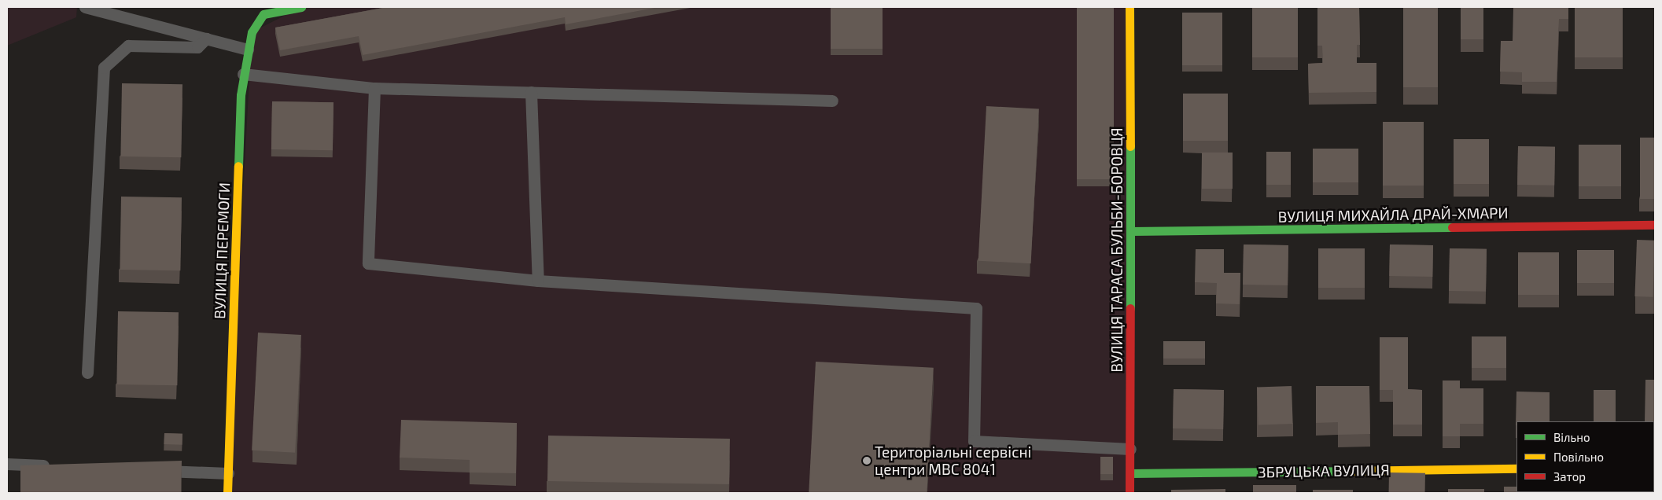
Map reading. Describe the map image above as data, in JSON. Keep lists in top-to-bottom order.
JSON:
{
  "streets": {
    "street": [
      "ВУЛИЦЯ МИХАЙЛА ДРАЙ-ХМАРИ",
      "ВУЛИЦЯ ТАРАСА БУЛЬБИ-БОРОВЦЯ",
      "ВУЛИЦЯ ПЕРЕМОГИ",
      "ЗБРУЦЬКА ВУЛИЦЯ"
    ]
  },
  "crossings": [
    ["ВУЛИЦЯ МИХАЙЛА ДРАЙ-ХМАРИ", "ВУЛИЦЯ ТАРАСА БУЛЬБИ-БОРОВЦЯ"],
    ["ВУЛИЦЯ ТАРАСА БУЛЬБИ-БОРОВЦЯ", "ЗБРУЦЬКА ВУЛИЦЯ"]
  ],
  "places": ["Територіальні сервісні центри МВС 8041"],
  "legend": ["Вільно", "Повільно", "Затор"]
}
